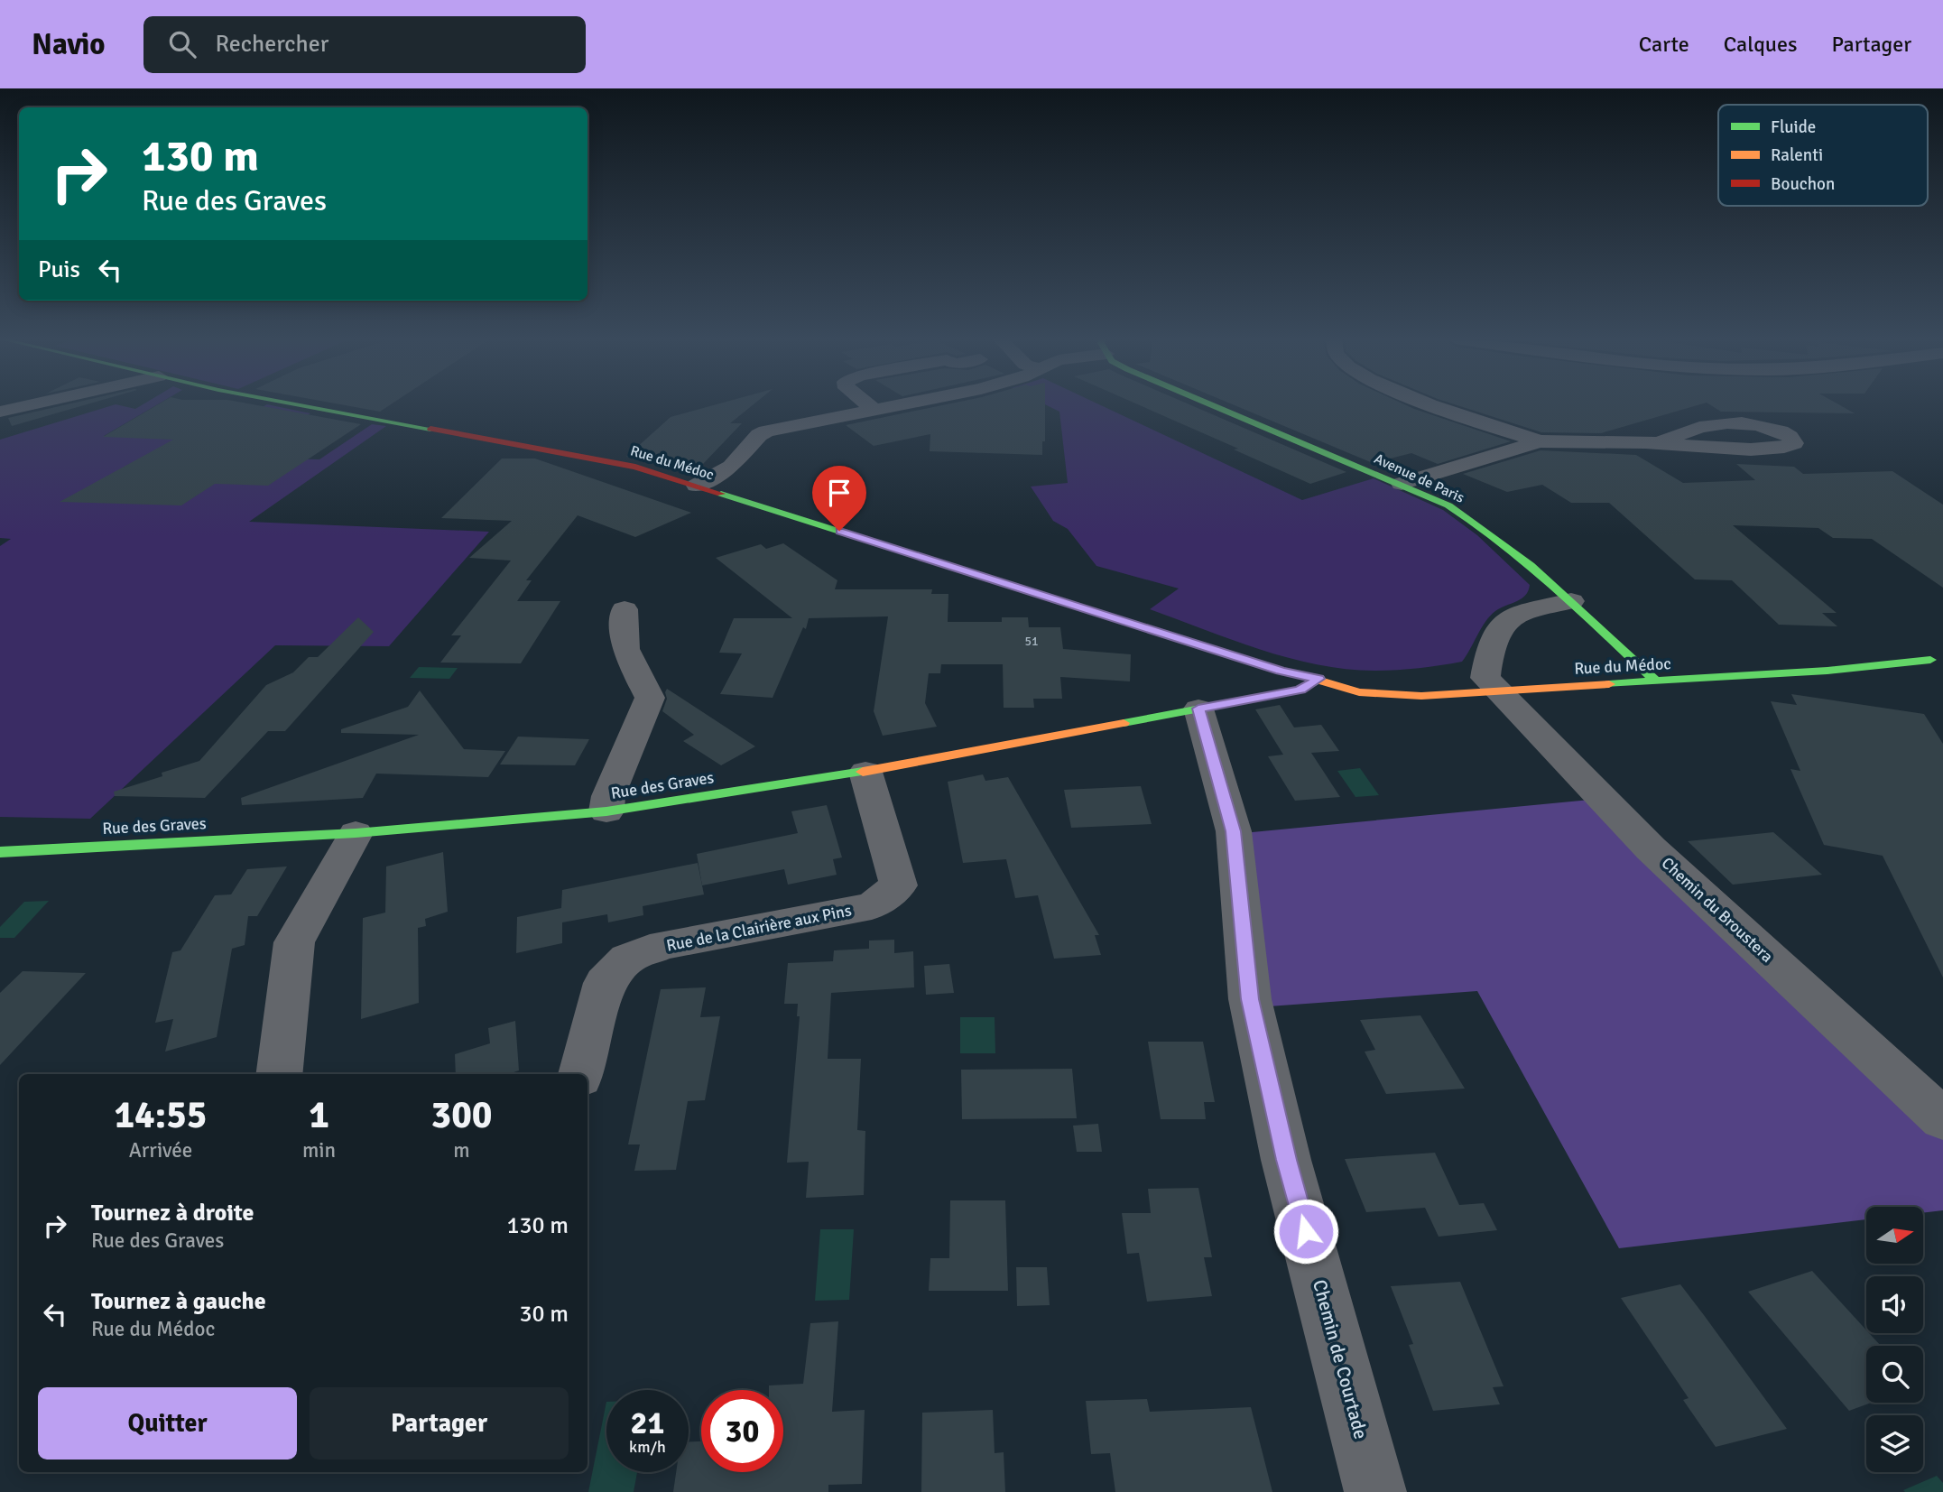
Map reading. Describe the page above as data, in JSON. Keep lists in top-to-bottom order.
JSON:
{
  "streets": {
    "street": [
      "Rue du Médoc",
      "Avenue de Paris",
      "Rue des Graves",
      "Chemin du Broustera",
      "Rue de la Clairière aux Pins",
      "Chemin de Courtade"
    ]
  },
  "crossings": [
    ["Rue du Médoc", "Avenue de Paris"],
    ["Rue du Médoc", "Rue des Graves"],
    ["Rue du Médoc", "Chemin du Broustera"],
    ["Rue des Graves", "Rue de la Clairière aux Pins"],
    ["Rue des Graves", "Chemin de Courtade"]
  ],
  "house_numbers": ["51"],
  "legend": ["Fluide", "Ralenti", "Bouchon"],
  "north": "right",
  "page": {
    "header": "Navio",
    "search": "Rechercher",
    "nav": ["Carte", "Calques", "Partager"],
    "turn": ["130 m", "Rue des Graves"],
    "then": "Puis",
    "eta": [
      "14:55",
      "Arrivée",
      "1",
      "min",
      "300",
      "m"
    ],
    "list": [
      {
        "name": "Tournez à droite",
        "note": "Rue des Graves",
        "value": "130 m"
      },
      {
        "name": "Tournez à gauche",
        "note": "Rue du Médoc",
        "value": "30 m"
      }
    ],
    "buttons": ["Quitter", "Partager"],
    "speed": "21 km/h",
    "limit": "30"
  }
}
